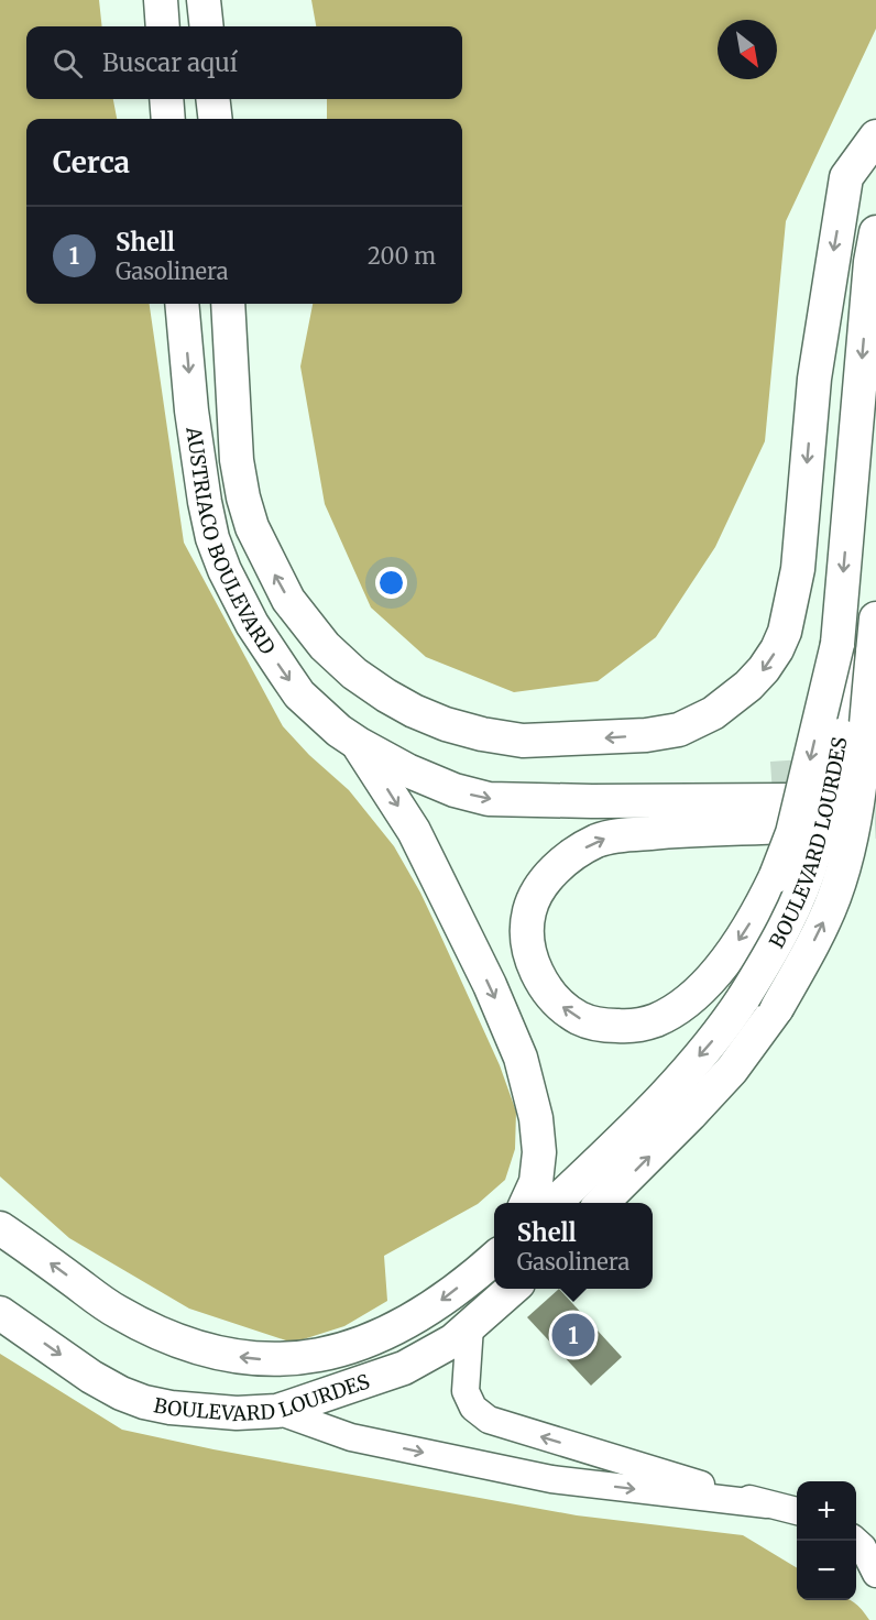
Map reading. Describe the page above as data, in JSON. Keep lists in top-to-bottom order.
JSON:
{
  "streets": {
    "main road": ["AUSTRIACO BOULEVARD", "BOULEVARD LOURDES"]
  },
  "north": "bottom right",
  "page": {
    "search": "Buscar aquí",
    "heading": "Cerca",
    "list": [
      {
        "mark": "1",
        "name": "Shell",
        "note": "Gasolinera",
        "value": "200 m"
      }
    ],
    "popup": ["Shell", "Gasolinera"],
    "pins": "1",
    "map_buttons": ["+", "−"]
  }
}
